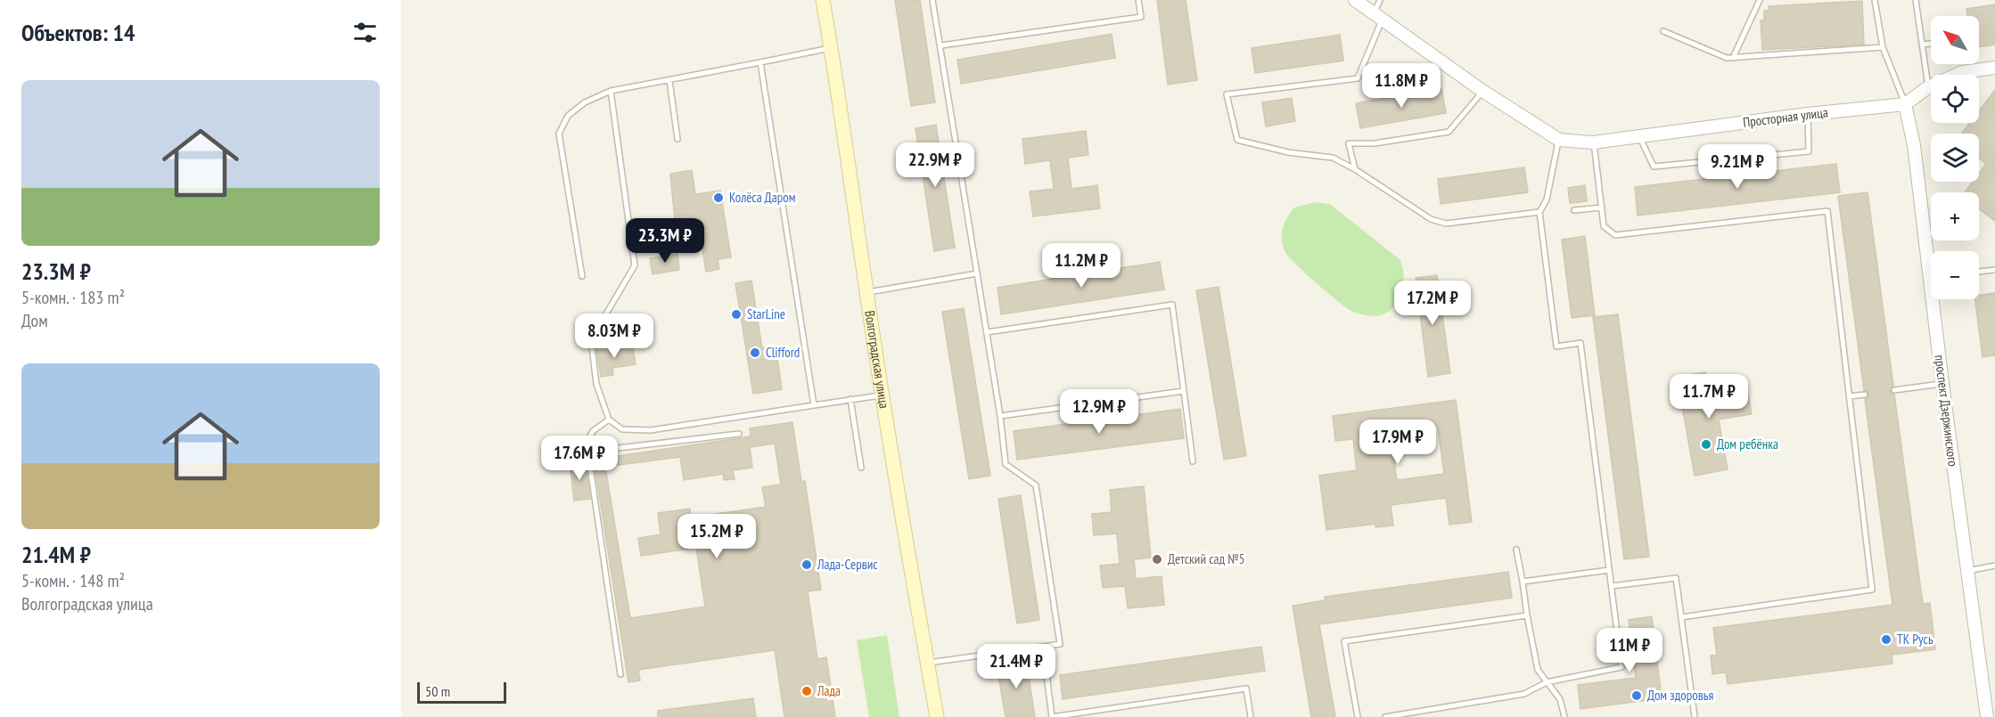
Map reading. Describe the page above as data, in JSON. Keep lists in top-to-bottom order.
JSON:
{
  "streets": {
    "main road": ["Волгоградская улица"],
    "street": ["Просторная улица", "проспект Дзержинского"]
  },
  "crossings": [
    ["Просторная улица", "проспект Дзержинского"]
  ],
  "places": [
    "Колёса Даром",
    "StarLine",
    "Clifford",
    "Дом ребёнка",
    "Детский сад №5",
    "Лада-Сервис",
    "ТК Русь",
    "Лада",
    "Дом здоровья"
  ],
  "scale_bar": "50 m",
  "north": "top left",
  "page": {
    "heading": "Объектов: 14",
    "map_buttons": ["+", "−"],
    "price": [
      "11.8M ₽",
      "22.9M ₽",
      "9.21M ₽",
      "23.3M ₽",
      "11.2M ₽",
      "17.2M ₽",
      "8.03M ₽",
      "11.7M ₽",
      "12.9M ₽",
      "17.9M ₽",
      "17.6M ₽",
      "15.2M ₽",
      "11M ₽",
      "21.4M ₽"
    ],
    "list": [
      {
        "name": "23.3M ₽",
        "note": "5-комн. · 183 m² · Дом"
      },
      {
        "name": "21.4M ₽",
        "note": "5-комн. · 148 m² · Волгоградская улица"
      }
    ],
    "scale": "50 m"
  }
}
